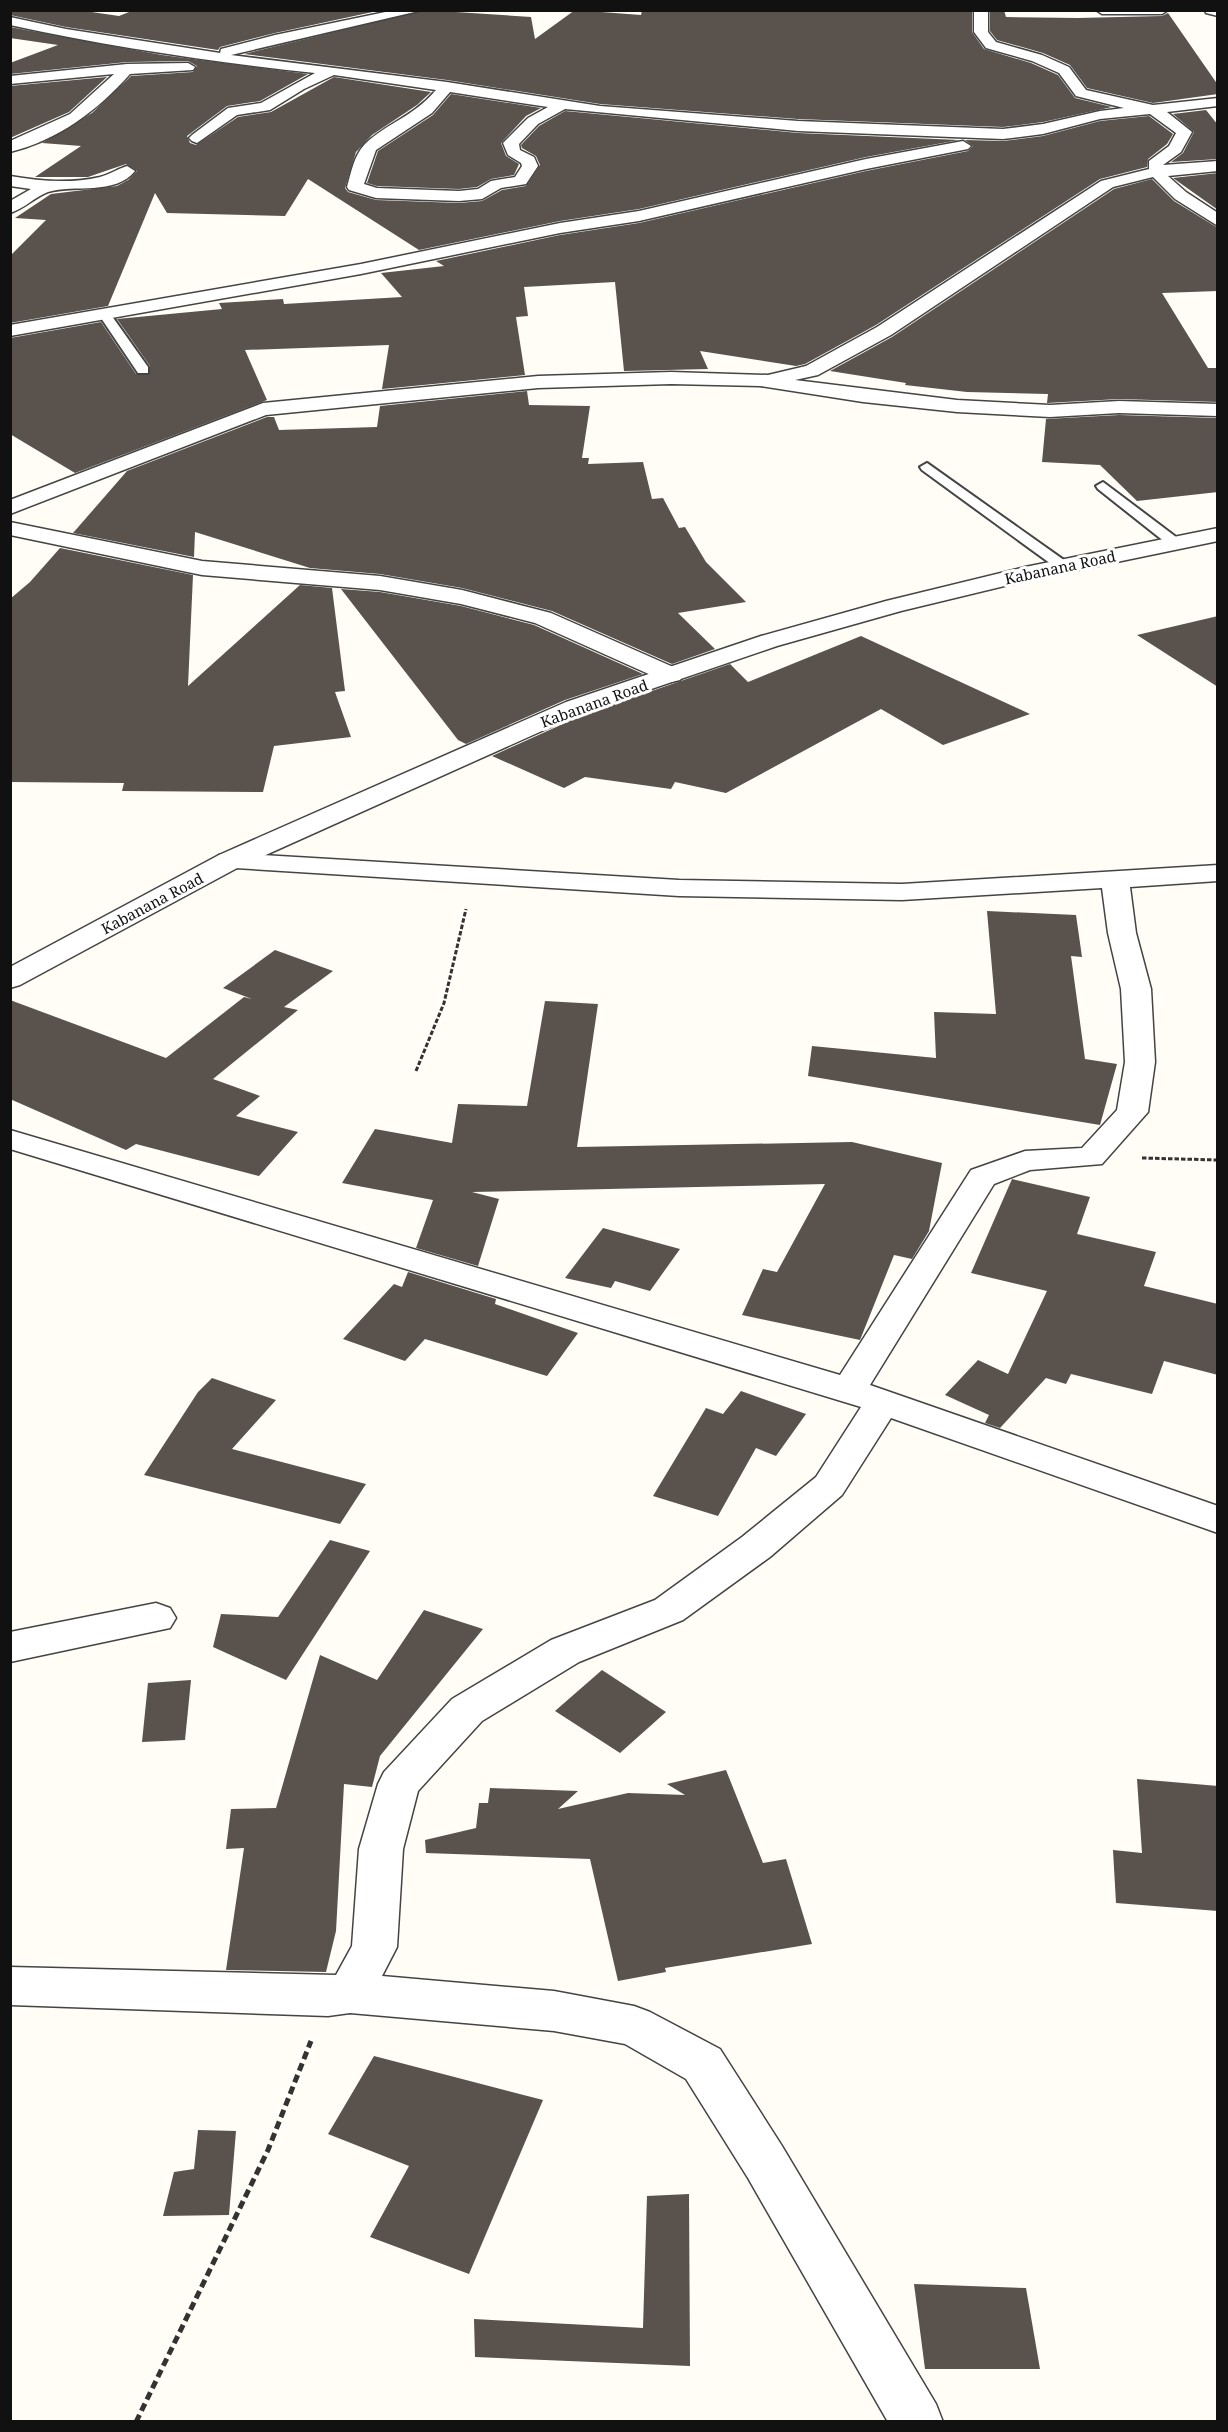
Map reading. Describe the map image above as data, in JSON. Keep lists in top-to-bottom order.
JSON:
{
  "streets": {
    "street": ["Kabanana Road"]
  }
}
